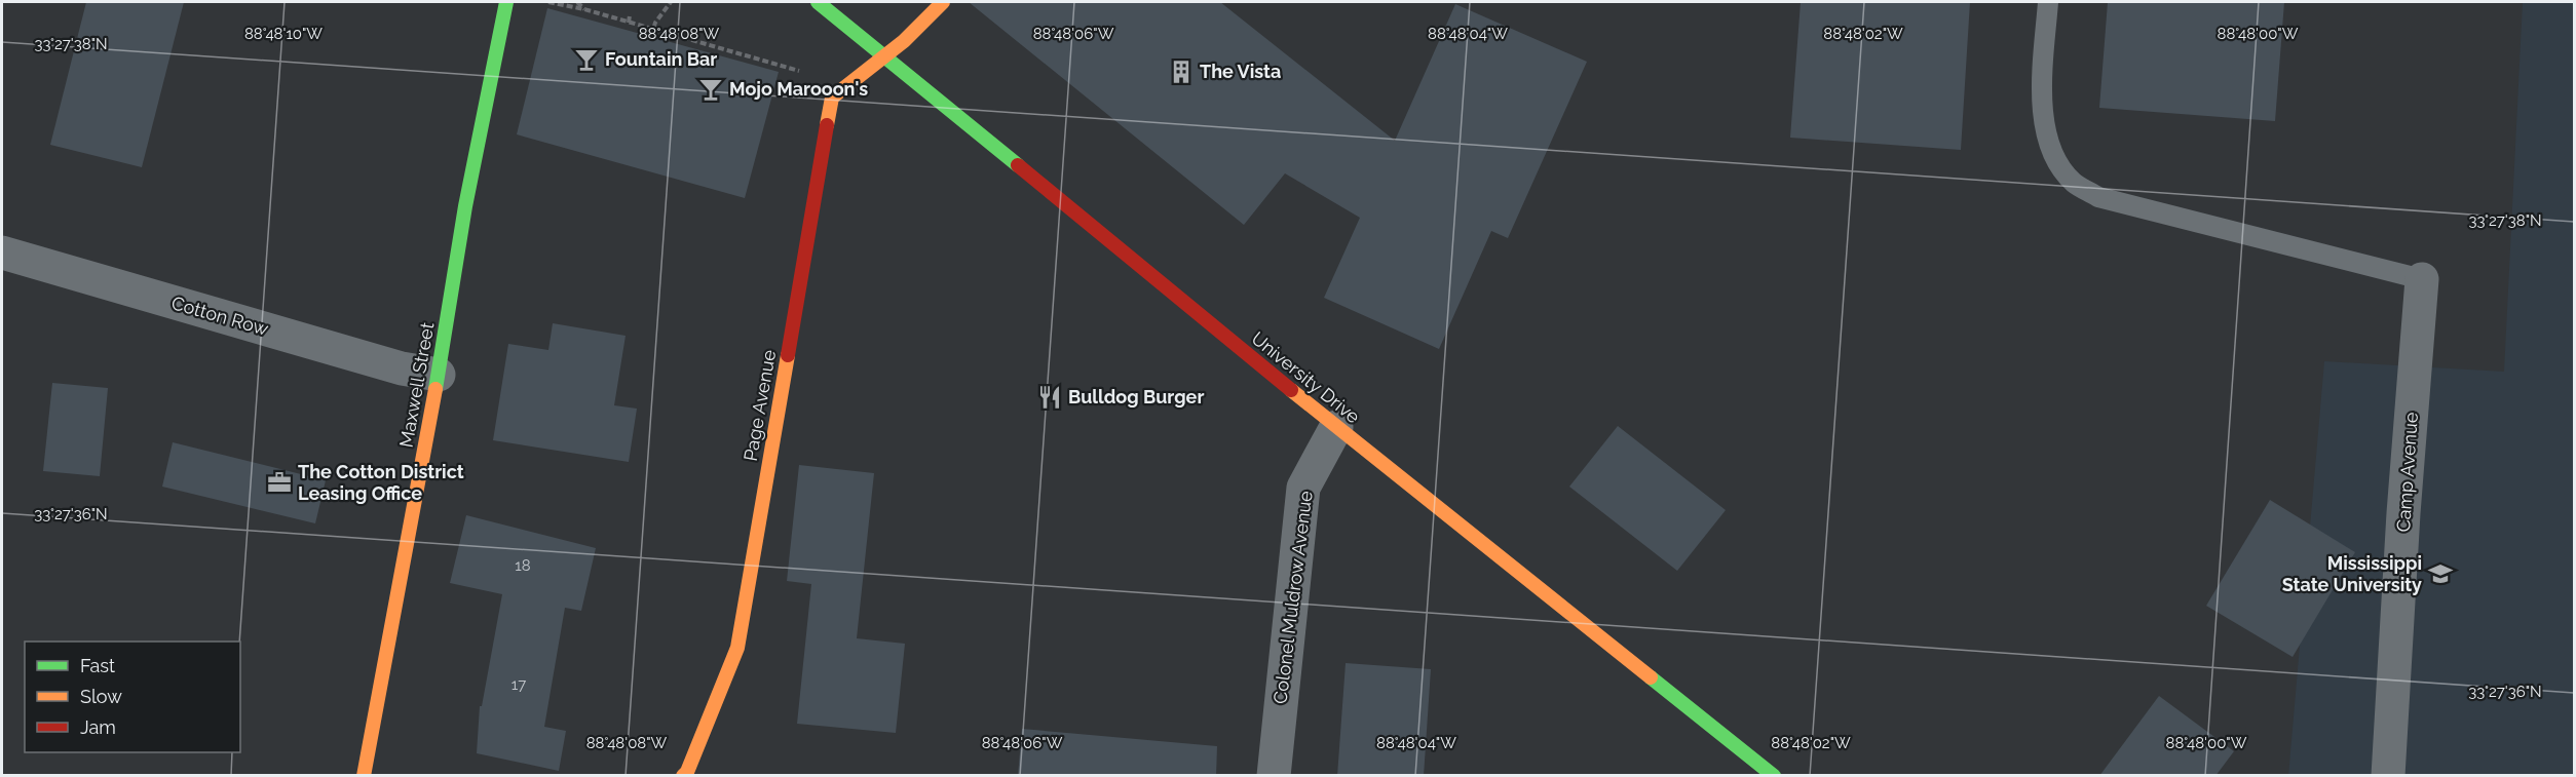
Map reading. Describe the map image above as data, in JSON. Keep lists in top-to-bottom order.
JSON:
{
  "streets": {
    "street": [
      "Cotton Row",
      "University Drive",
      "Maxwell Street",
      "Page Avenue",
      "Camp Avenue",
      "Colonel Muldrow Avenue"
    ]
  },
  "crossings": [
    ["Cotton Row", "Maxwell Street"],
    ["University Drive", "Page Avenue"],
    ["University Drive", "Colonel Muldrow Avenue"]
  ],
  "places": {
    "bar": ["Fountain Bar", "Mojo Marooon's"],
    "building": ["The Vista"],
    "restaurant": ["Bulldog Burger"],
    "office": ["The Cotton District Leasing Office"],
    "school or university": ["Mississippi State University"]
  },
  "house_numbers": ["18", "17"],
  "legend": ["Fast", "Slow", "Jam"],
  "coordinates": [
    "88°48'10\"W",
    "88°48'08\"W",
    "88°48'06\"W",
    "88°48'04\"W",
    "88°48'02\"W",
    "88°48'00\"W",
    "33°27'38\"N",
    "33°27'36\"N"
  ]
}
